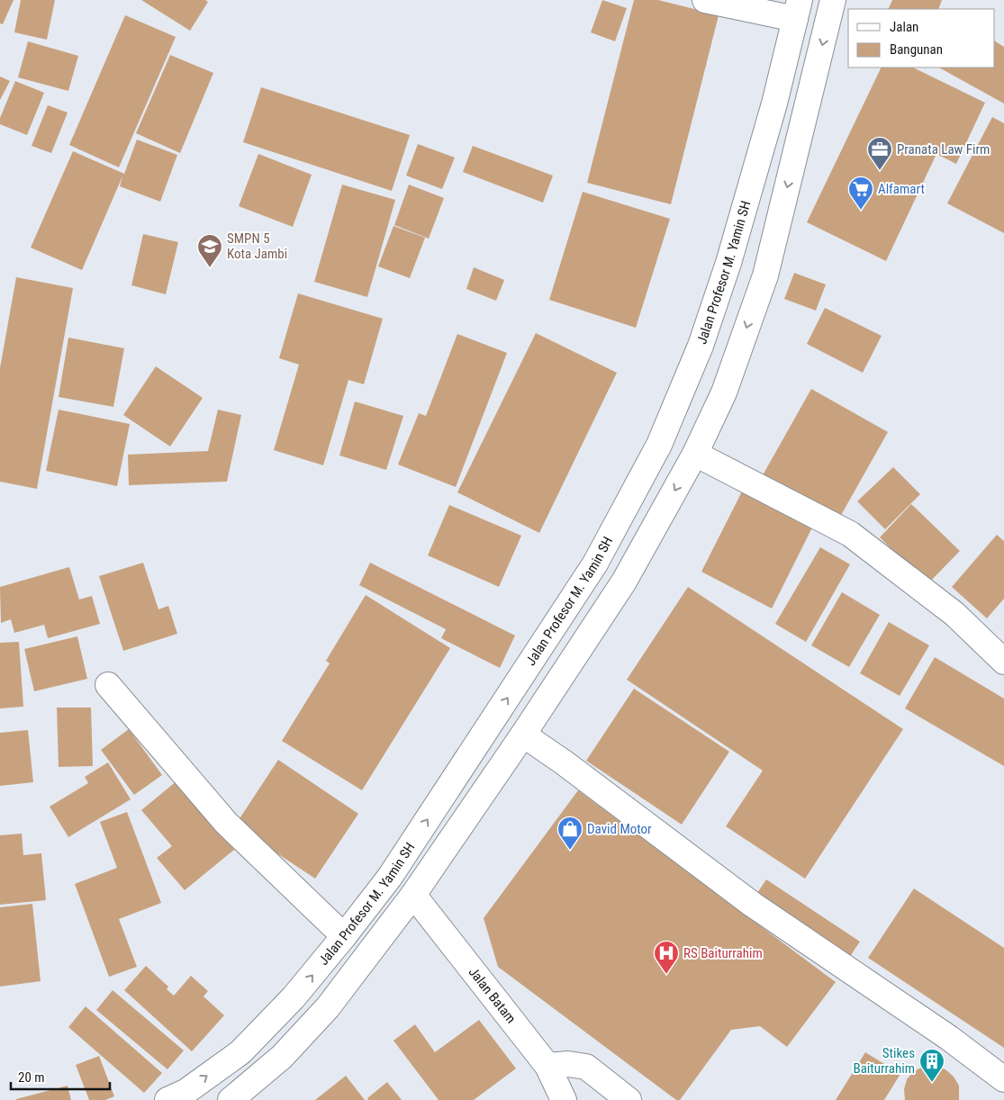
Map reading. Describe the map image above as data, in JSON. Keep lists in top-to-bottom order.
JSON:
{
  "streets": {
    "main road": ["Jalan Profesor M. Yamin SH", "Jalan Batam"]
  },
  "places": {
    "office": ["Pranata Law Firm"],
    "supermarket": ["Alfamart"],
    "school or university": ["SMPN 5 Kota Jambi"],
    "shop": ["David Motor"],
    "hospital": ["RS Baiturrahim"],
    "building": ["Stikes Baiturrahim"]
  },
  "legend": ["Jalan", "Bangunan"],
  "scale_bar": "20 m"
}
